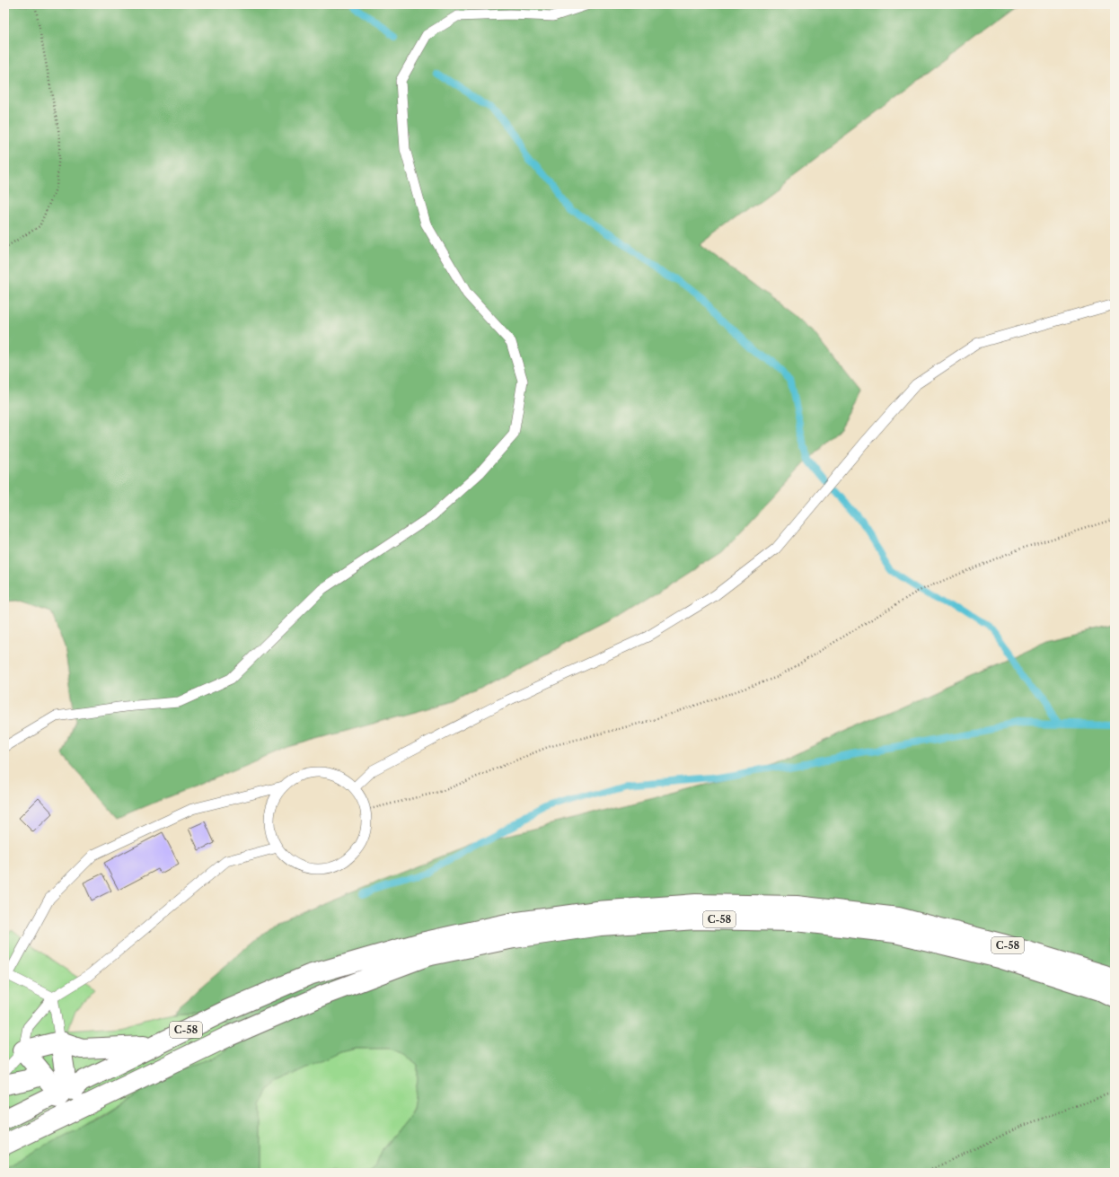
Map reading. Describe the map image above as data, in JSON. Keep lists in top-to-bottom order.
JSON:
{
  "streets": {
    "main road": ["C-58"]
  }
}
